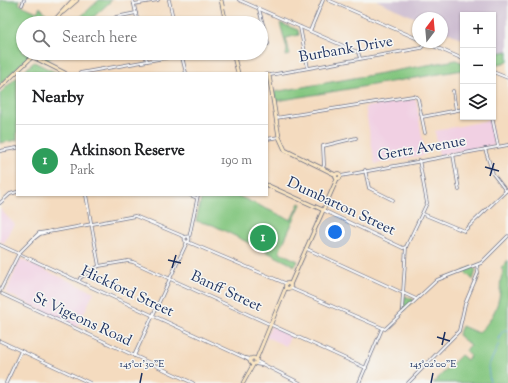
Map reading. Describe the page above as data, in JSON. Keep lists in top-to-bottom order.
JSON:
{
  "streets": {
    "street": [
      "Burbank Drive",
      "Gertz Avenue",
      "Dumbarton Street",
      "Hickford Street",
      "Banff Street",
      "St Vigeons Road"
    ]
  },
  "crossings": [
    ["Hickford Street", "Banff Street"]
  ],
  "north": "top",
  "page": {
    "map_buttons": ["+", "−"],
    "search": "Search here",
    "heading": "Nearby",
    "list": [
      {
        "mark": "1",
        "name": "Atkinson Reserve",
        "note": "Park",
        "value": "190 m"
      }
    ],
    "pins": "1"
  },
  "coordinates": ["145°01'30\"E", "145°02'00\"E"]
}
